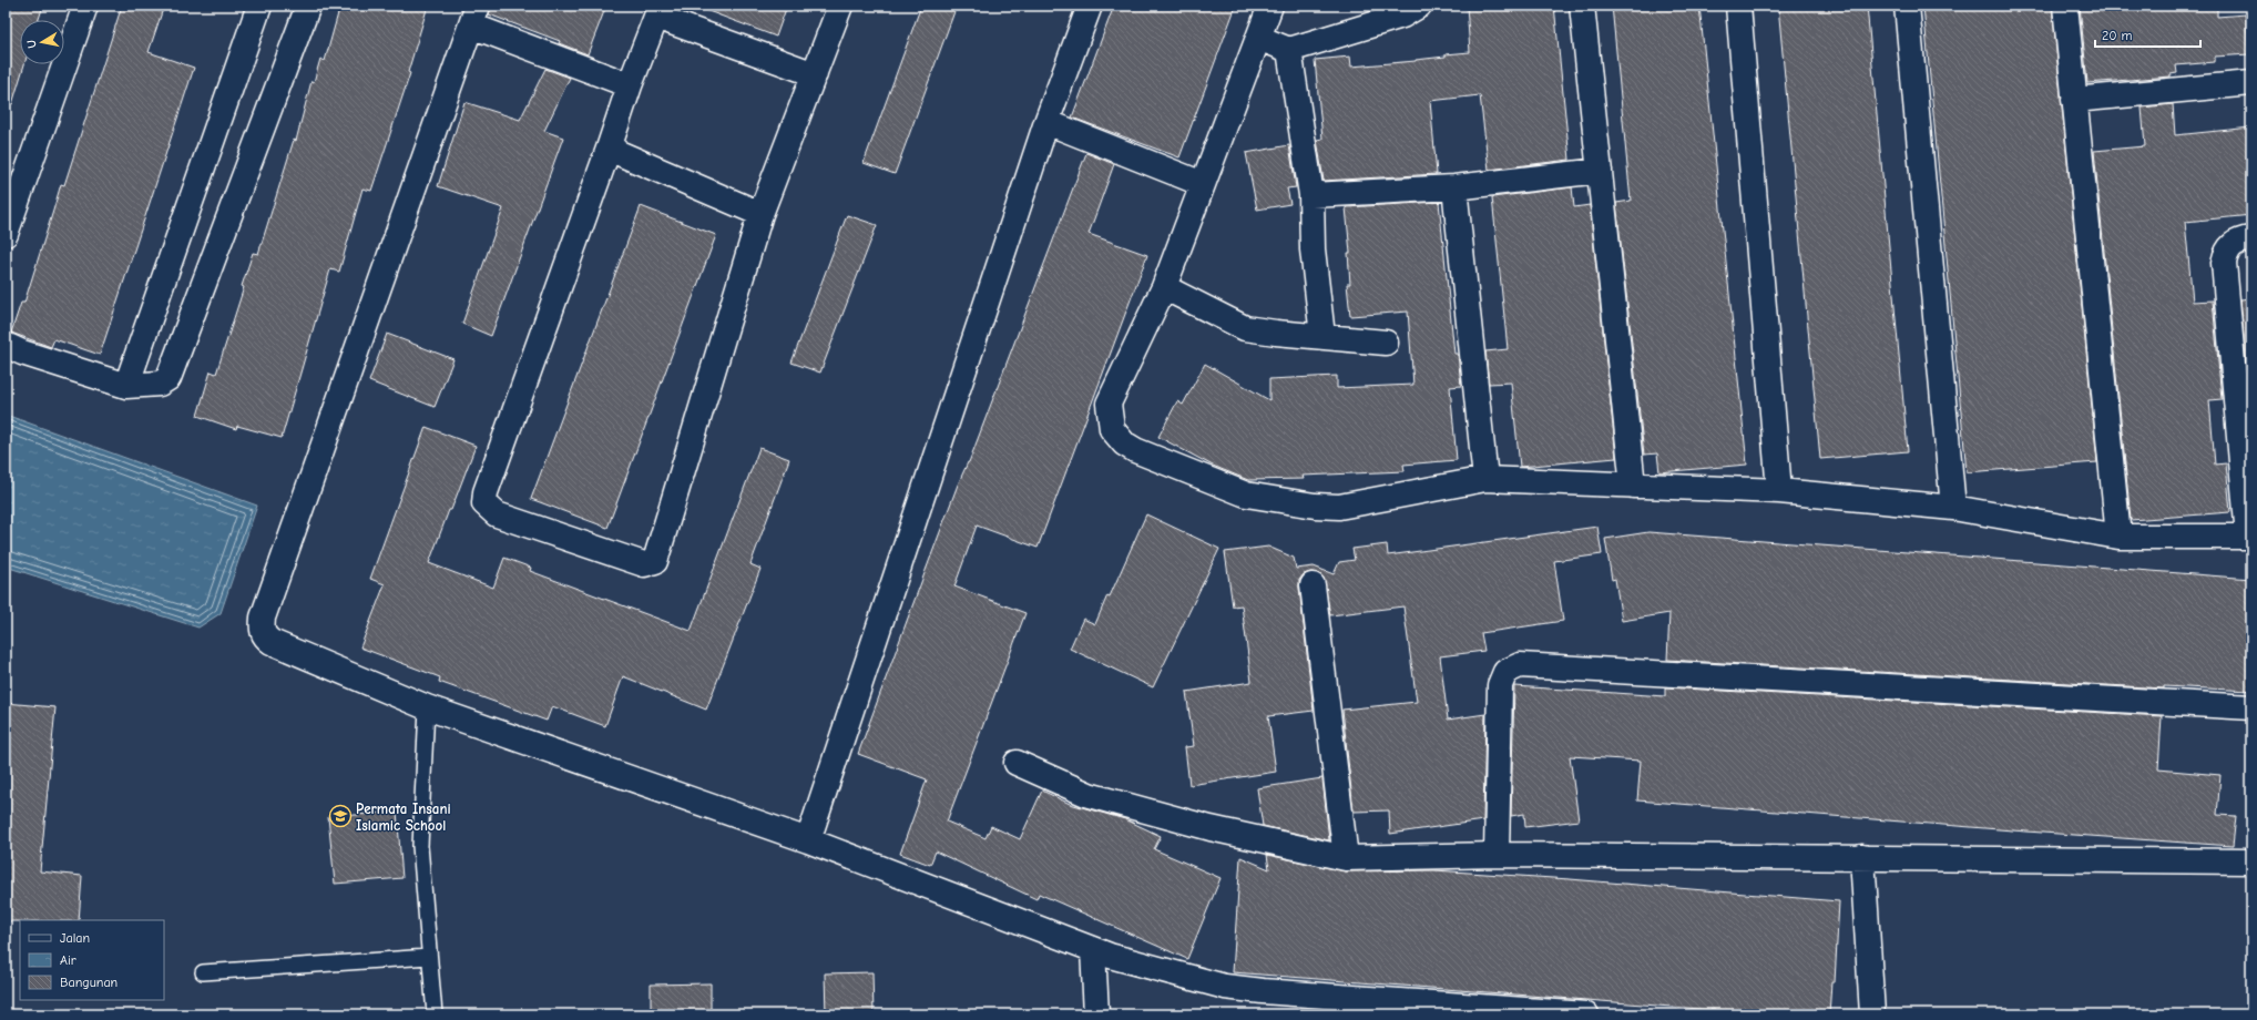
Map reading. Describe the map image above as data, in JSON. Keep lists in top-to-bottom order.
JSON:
{
  "places": {
    "school or university": ["Permata Insani Islamic School"]
  },
  "legend": ["Jalan", "Air", "Bangunan"],
  "scale_bar": "20 m",
  "north": "left"
}
